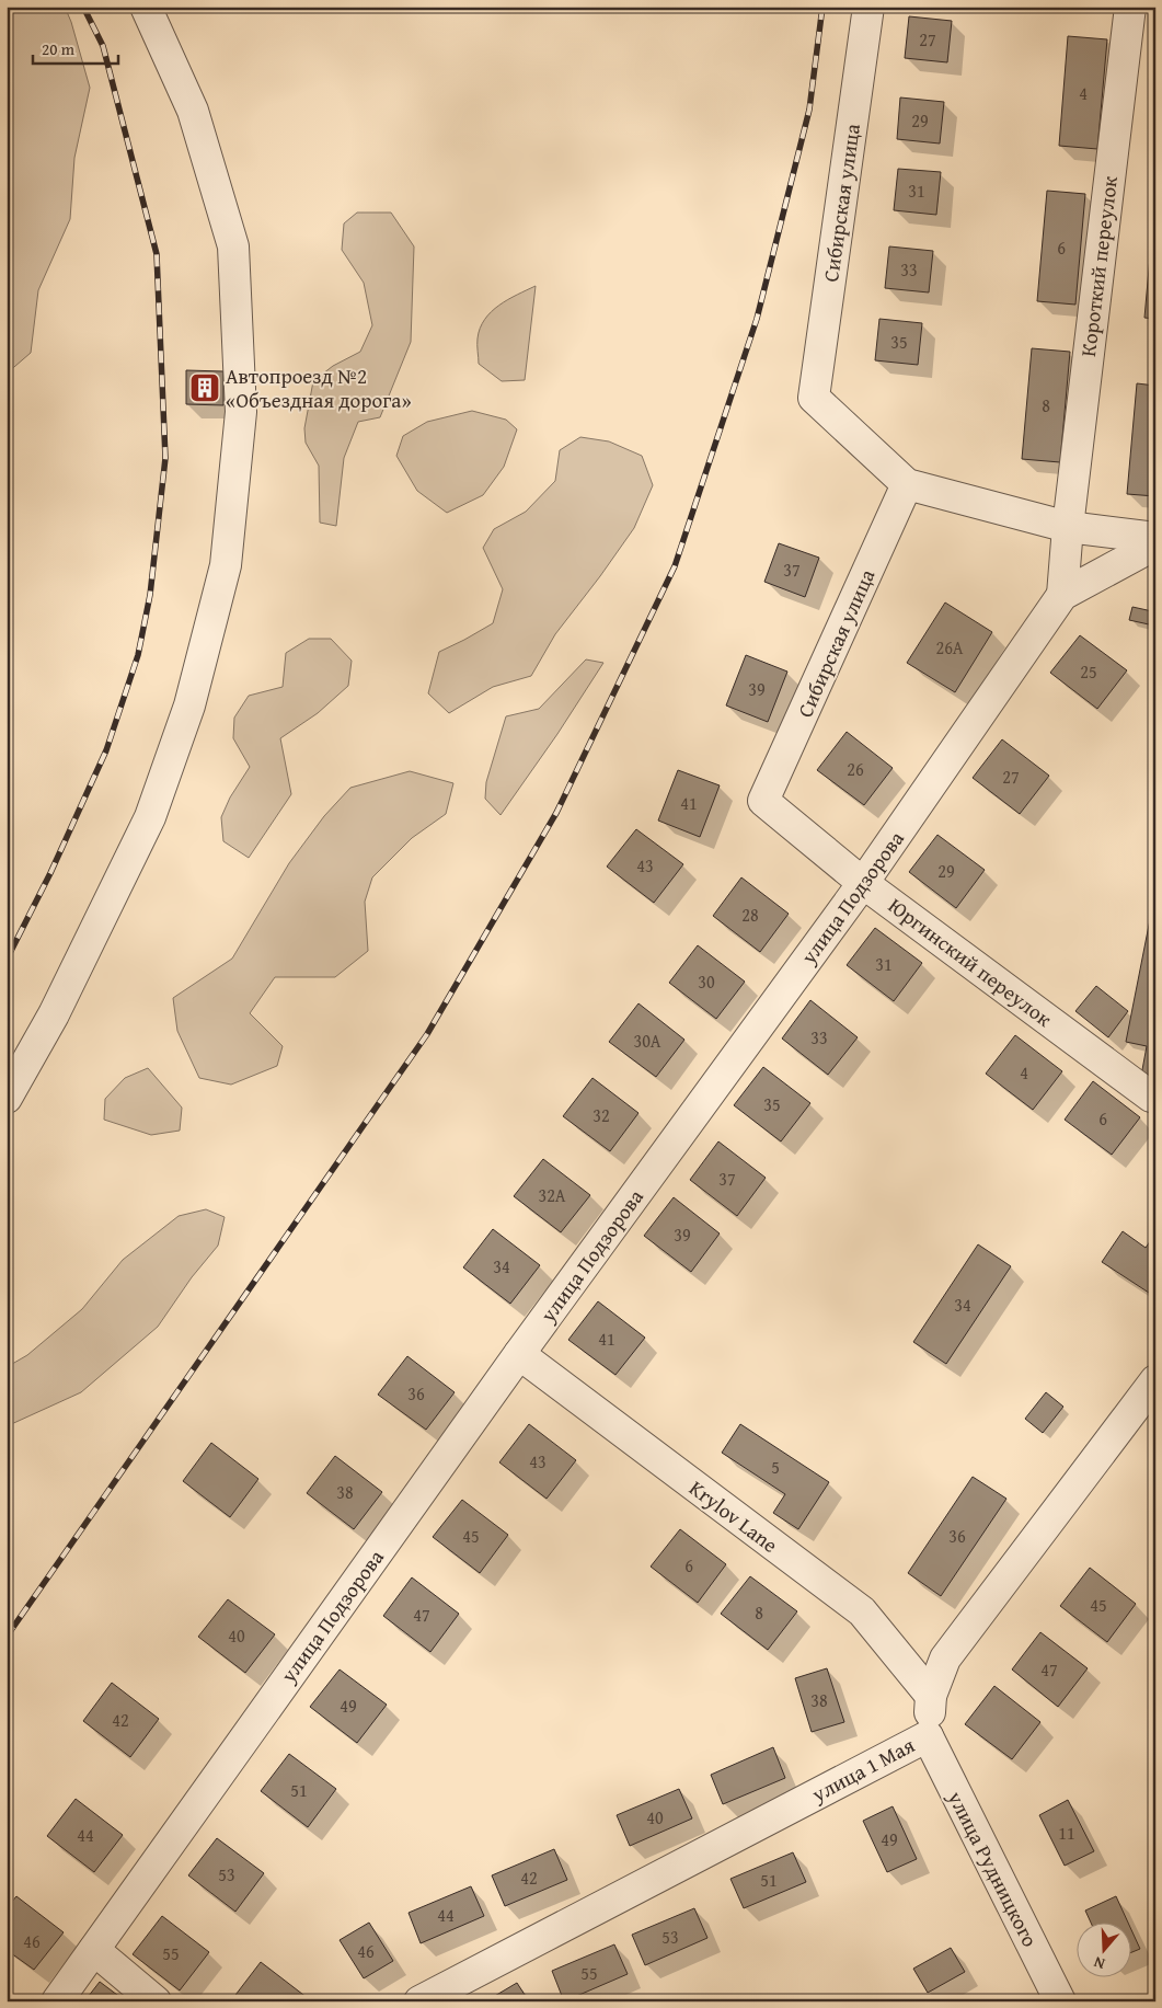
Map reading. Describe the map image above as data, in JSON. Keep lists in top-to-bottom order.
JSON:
{
  "streets": {
    "street": [
      "Сибирская улица",
      "Короткий переулок",
      "улица Подзорова",
      "Юргинский переулок",
      "Krylov Lane",
      "улица 1 Мая",
      "улица Рудницкого"
    ]
  },
  "crossings": [
    ["Сибирская улица", "Юргинский переулок"],
    ["Короткий переулок", "улица Подзорова"],
    ["улица Подзорова", "Юргинский переулок"],
    ["улица Подзорова", "Krylov Lane"],
    ["Krylov Lane", "улица 1 Мая"],
    ["улица 1 Мая", "улица Рудницкого"]
  ],
  "places": {
    "building": ["Автопроезд №2 «Объездная дорога»"]
  },
  "house_numbers": [
    "27",
    "4",
    "29",
    "31",
    "6",
    "33",
    "35",
    "8",
    "37",
    "26А",
    "25",
    "39",
    "26",
    "27",
    "41",
    "43",
    "29",
    "28",
    "31",
    "30",
    "33",
    "30А",
    "4",
    "35",
    "32",
    "6",
    "37",
    "32А",
    "39",
    "34",
    "34",
    "41",
    "36",
    "43",
    "5",
    "38",
    "45",
    "36",
    "6",
    "45",
    "8",
    "47",
    "40",
    "47",
    "38",
    "49",
    "42",
    "51",
    "40",
    "11",
    "44",
    "49",
    "53",
    "42",
    "51",
    "44",
    "53",
    "46",
    "46",
    "55",
    "55"
  ],
  "scale_bar": "20 m",
  "north": "bottom"
}
